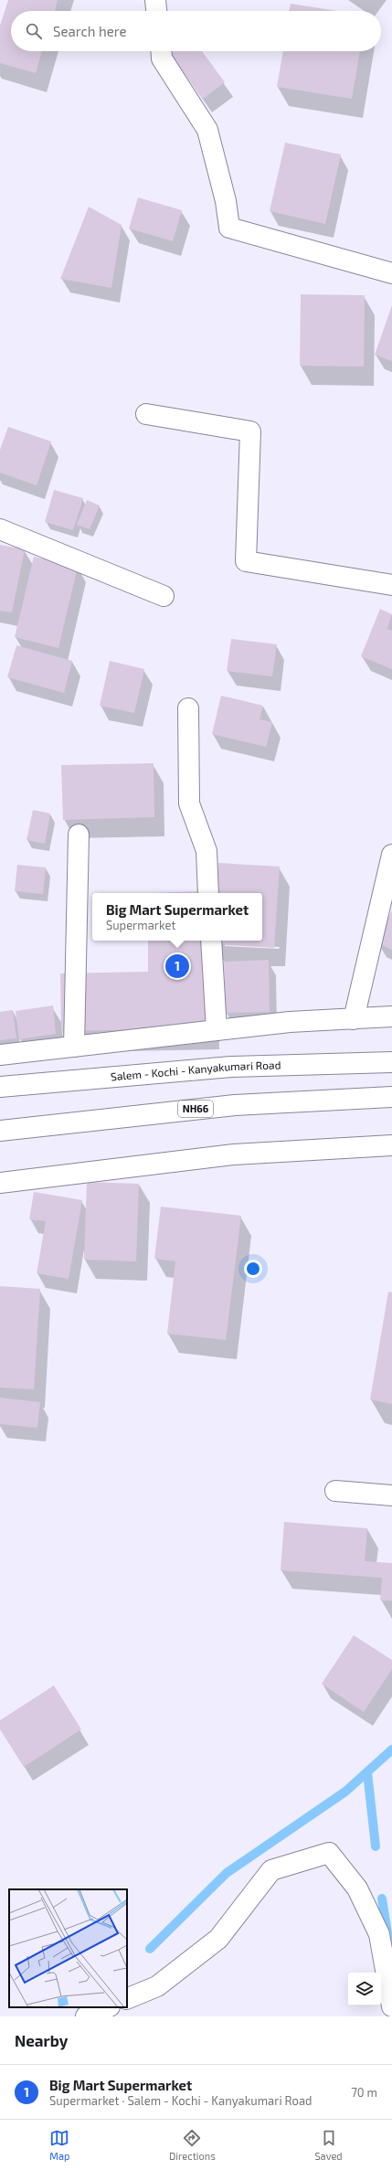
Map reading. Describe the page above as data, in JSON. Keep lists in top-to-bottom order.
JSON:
{
  "streets": {
    "main road": ["Salem - Kochi - Kanyakumari Road", "NH66"]
  },
  "page": {
    "search": "Search here",
    "popup": ["Big Mart Supermarket", "Supermarket"],
    "pins": "1",
    "heading": "Nearby",
    "list": [
      {
        "mark": "1",
        "name": "Big Mart Supermarket",
        "note": "Supermarket · Salem - Kochi - Kanyakumari Road",
        "value": "70 m"
      }
    ],
    "nav": ["Map", "Directions", "Saved"]
  }
}
